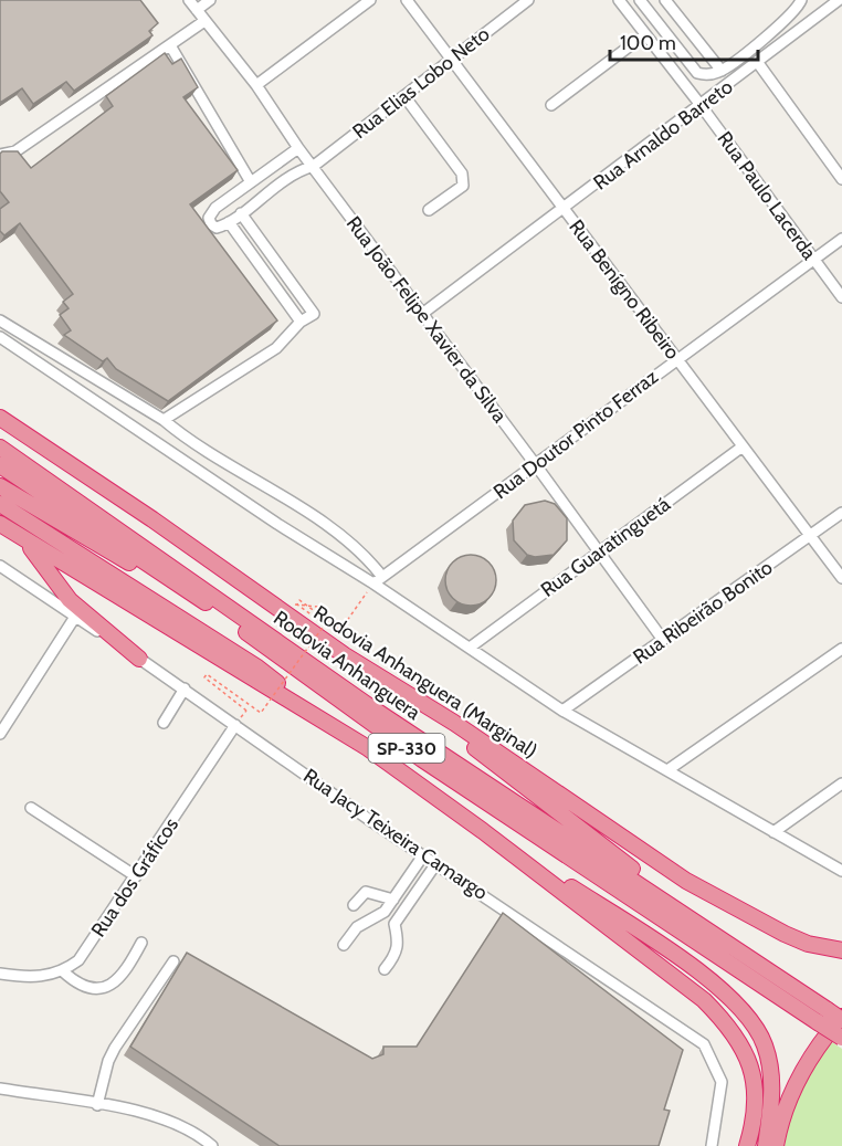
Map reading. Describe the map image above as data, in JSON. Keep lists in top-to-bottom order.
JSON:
{
  "streets": {
    "highway": ["Rodovia Anhanguera", "Rodovia Anhanguera (Marginal)", "SP-330"],
    "street": [
      "Rua Elias Lobo Neto",
      "Rua Arnaldo Barreto",
      "Rua Paulo Lacerda",
      "Rua Benígno Ribeiro",
      "Rua João Felipe Xavier da Silva",
      "Rua Doutor Pinto Ferraz",
      "Rua Guaratinguetá",
      "Rua Ribeirão Bonito",
      "Rua Jacy Teixeira Camargo",
      "Rua dos Gráficos"
    ]
  },
  "crossings": [
    ["Rua Elias Lobo Neto", "Rua Benígno Ribeiro"],
    ["Rua Elias Lobo Neto", "Rua João Felipe Xavier da Silva"],
    ["Rua Arnaldo Barreto", "Rua Paulo Lacerda"],
    ["Rua Arnaldo Barreto", "Rua Benígno Ribeiro"],
    ["Rua Arnaldo Barreto", "Rua João Felipe Xavier da Silva"],
    ["Rua Paulo Lacerda", "Rua Doutor Pinto Ferraz"],
    ["Rua Benígno Ribeiro", "Rua Doutor Pinto Ferraz"],
    ["Rua Benígno Ribeiro", "Rua Guaratinguetá"],
    ["Rua Benígno Ribeiro", "Rua Ribeirão Bonito"],
    ["Rua João Felipe Xavier da Silva", "Rua Doutor Pinto Ferraz"],
    ["Rua João Felipe Xavier da Silva", "Rua Guaratinguetá"],
    ["Rua João Felipe Xavier da Silva", "Rua Ribeirão Bonito"],
    ["Rua Jacy Teixeira Camargo", "Rua dos Gráficos"]
  ],
  "scale_bar": "100 m"
}
